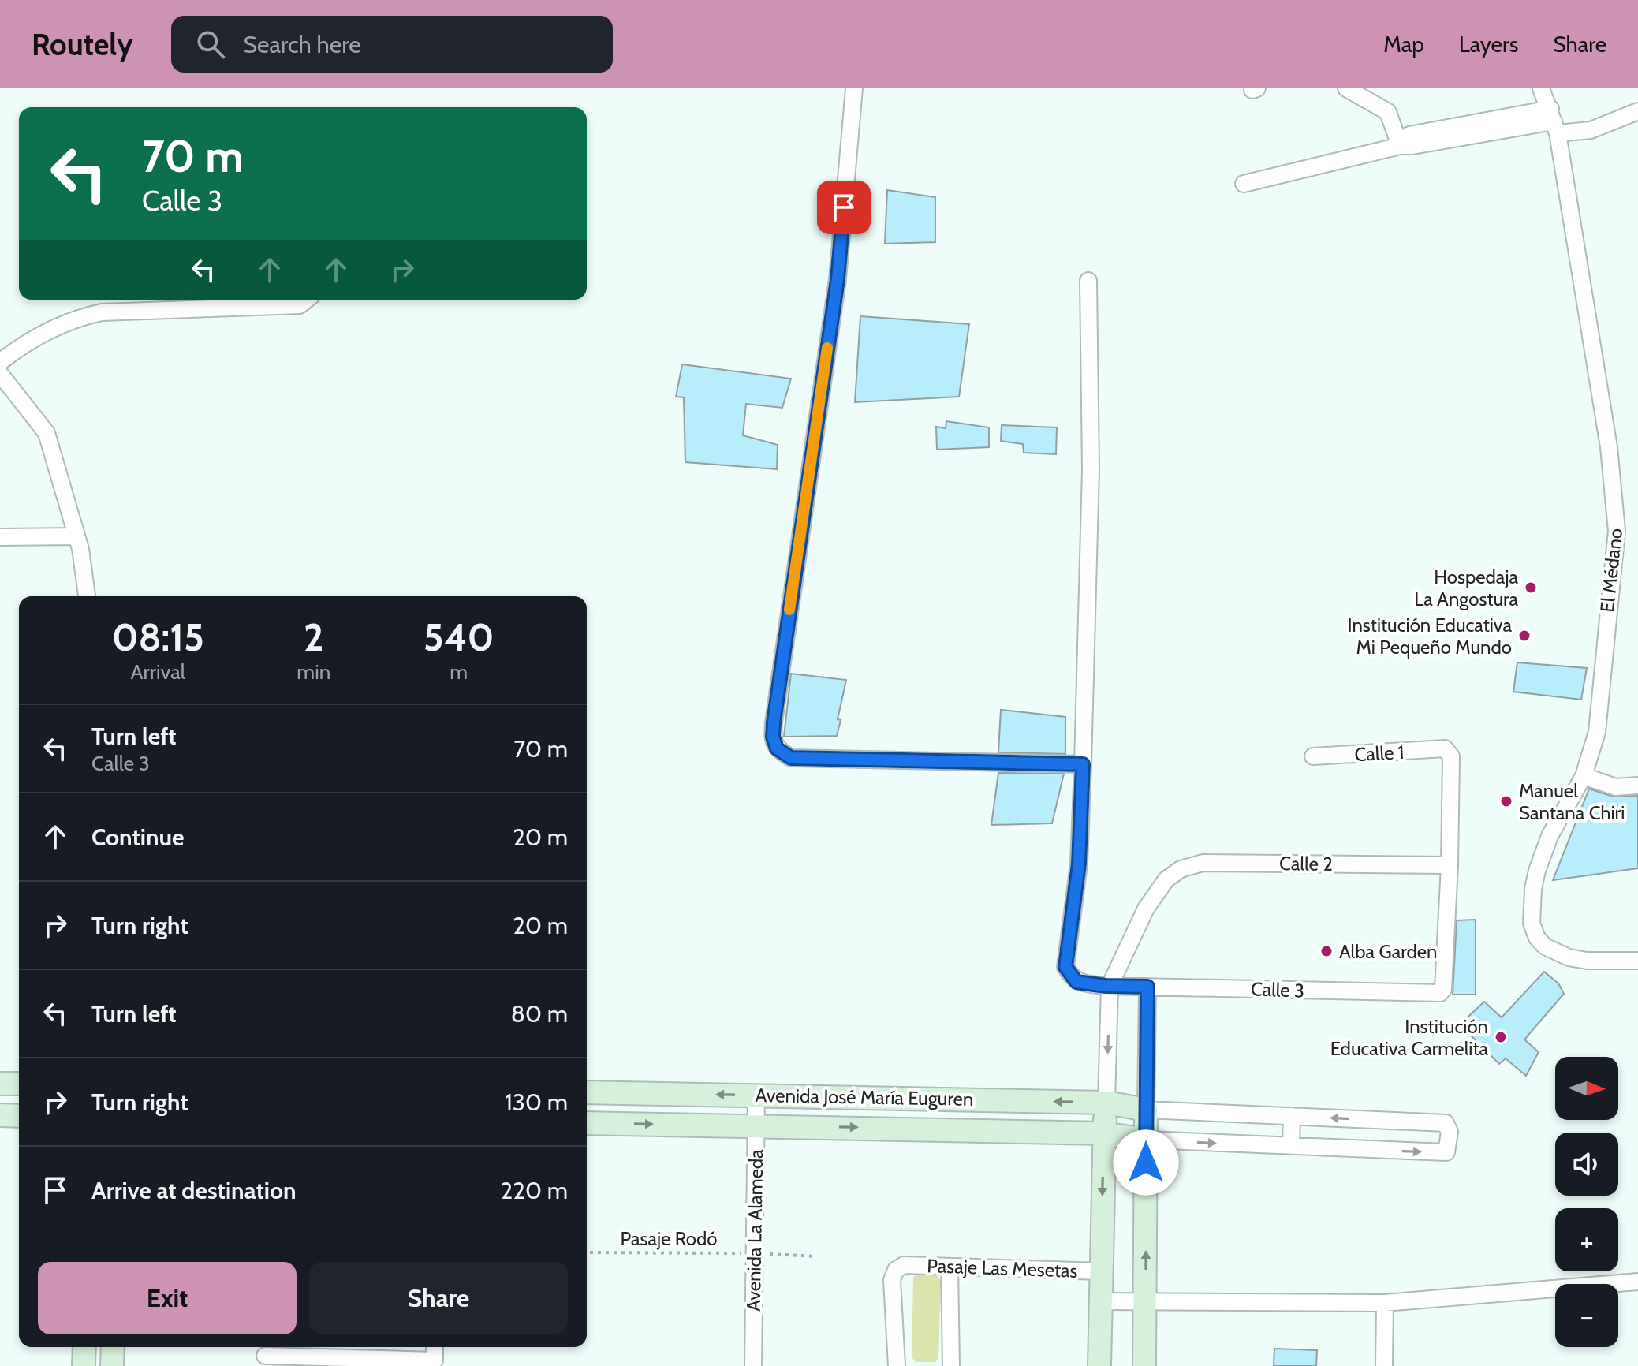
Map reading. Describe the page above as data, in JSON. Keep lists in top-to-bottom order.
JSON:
{
  "streets": {
    "street": [
      "El Médano",
      "Calle 1",
      "Calle 2",
      "Calle 3",
      "Avenida José María Euguren",
      "Avenida La Alameda",
      "Pasaje Las Mesetas"
    ],
    "path": ["Pasaje Rodó"]
  },
  "crossings": [
    ["Calle 1", "Calle 2"],
    ["Calle 1", "Calle 3"],
    ["Calle 2", "Calle 3"],
    ["Avenida José María Euguren", "Avenida La Alameda"],
    ["Avenida La Alameda", "Pasaje Rodó"]
  ],
  "places": [
    "Hospedaja La Angostura",
    "Institución Educativa Mi Pequeño Mundo",
    "Manuel Santana Chiri",
    "Alba Garden",
    "Institución Educativa Carmelita"
  ],
  "north": "right",
  "page": {
    "header": "Routely",
    "search": "Search here",
    "nav": ["Map", "Layers", "Share"],
    "turn": ["70 m", "Calle 3"],
    "eta": [
      "08:15",
      "Arrival",
      "2",
      "min",
      "540",
      "m"
    ],
    "list": [
      {
        "name": "Turn left",
        "note": "Calle 3",
        "value": "70 m"
      },
      {
        "name": "Continue",
        "value": "20 m"
      },
      {
        "name": "Turn right",
        "value": "20 m"
      },
      {
        "name": "Turn left",
        "value": "80 m"
      },
      {
        "name": "Turn right",
        "value": "130 m"
      },
      {
        "name": "Arrive at destination",
        "value": "220 m"
      }
    ],
    "map_buttons": ["+", "−"],
    "buttons": ["Exit", "Share"]
  }
}
